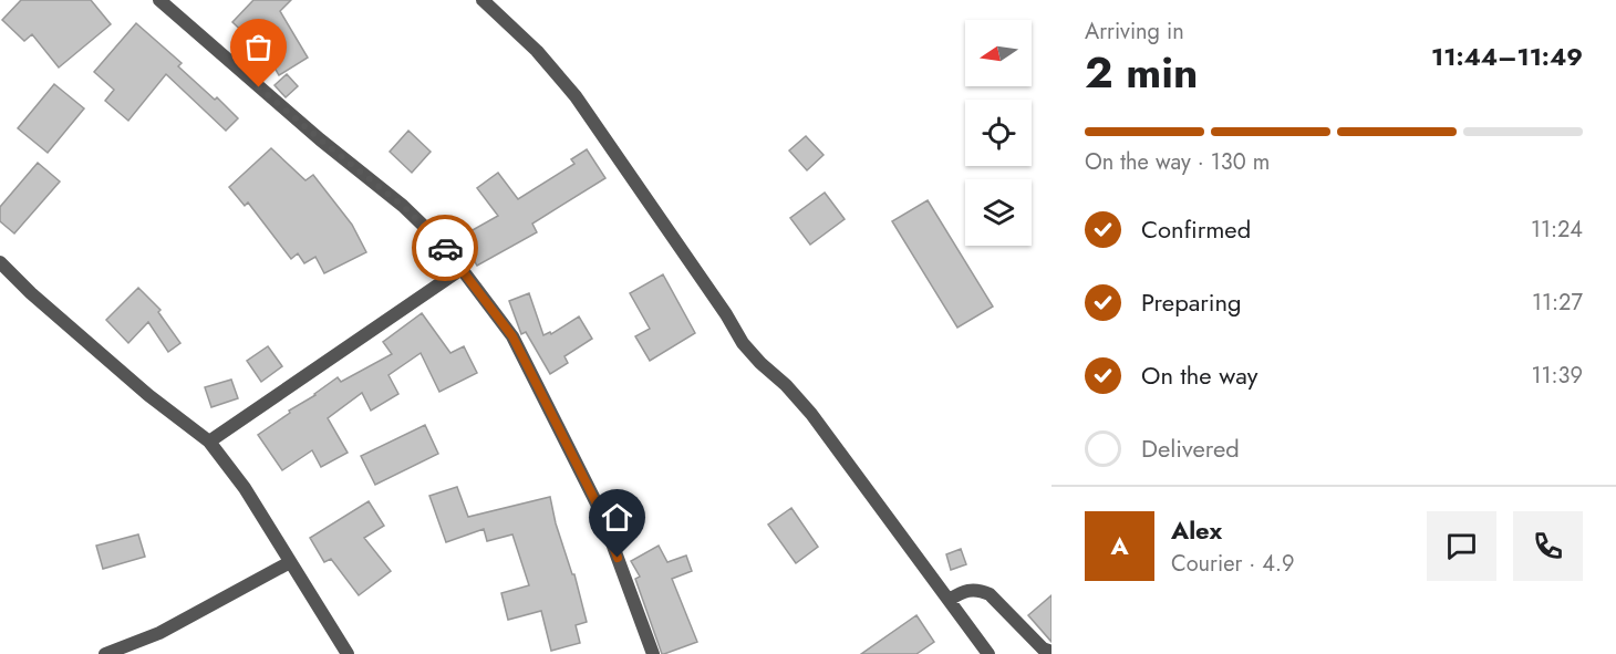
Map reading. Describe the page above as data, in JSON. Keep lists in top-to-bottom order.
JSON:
{
  "north": "left",
  "page": {
    "heading": ["2 min", "Arriving in", "11:44–11:49"],
    "panel": ["Alex", "Courier · 4.9"],
    "bar": "On the way · 130 m",
    "list": [
      ["Confirmed", "11:24"],
      ["Preparing", "11:27"],
      ["On the way", "11:39"],
      "Delivered"
    ],
    "round": "A"
  }
}
